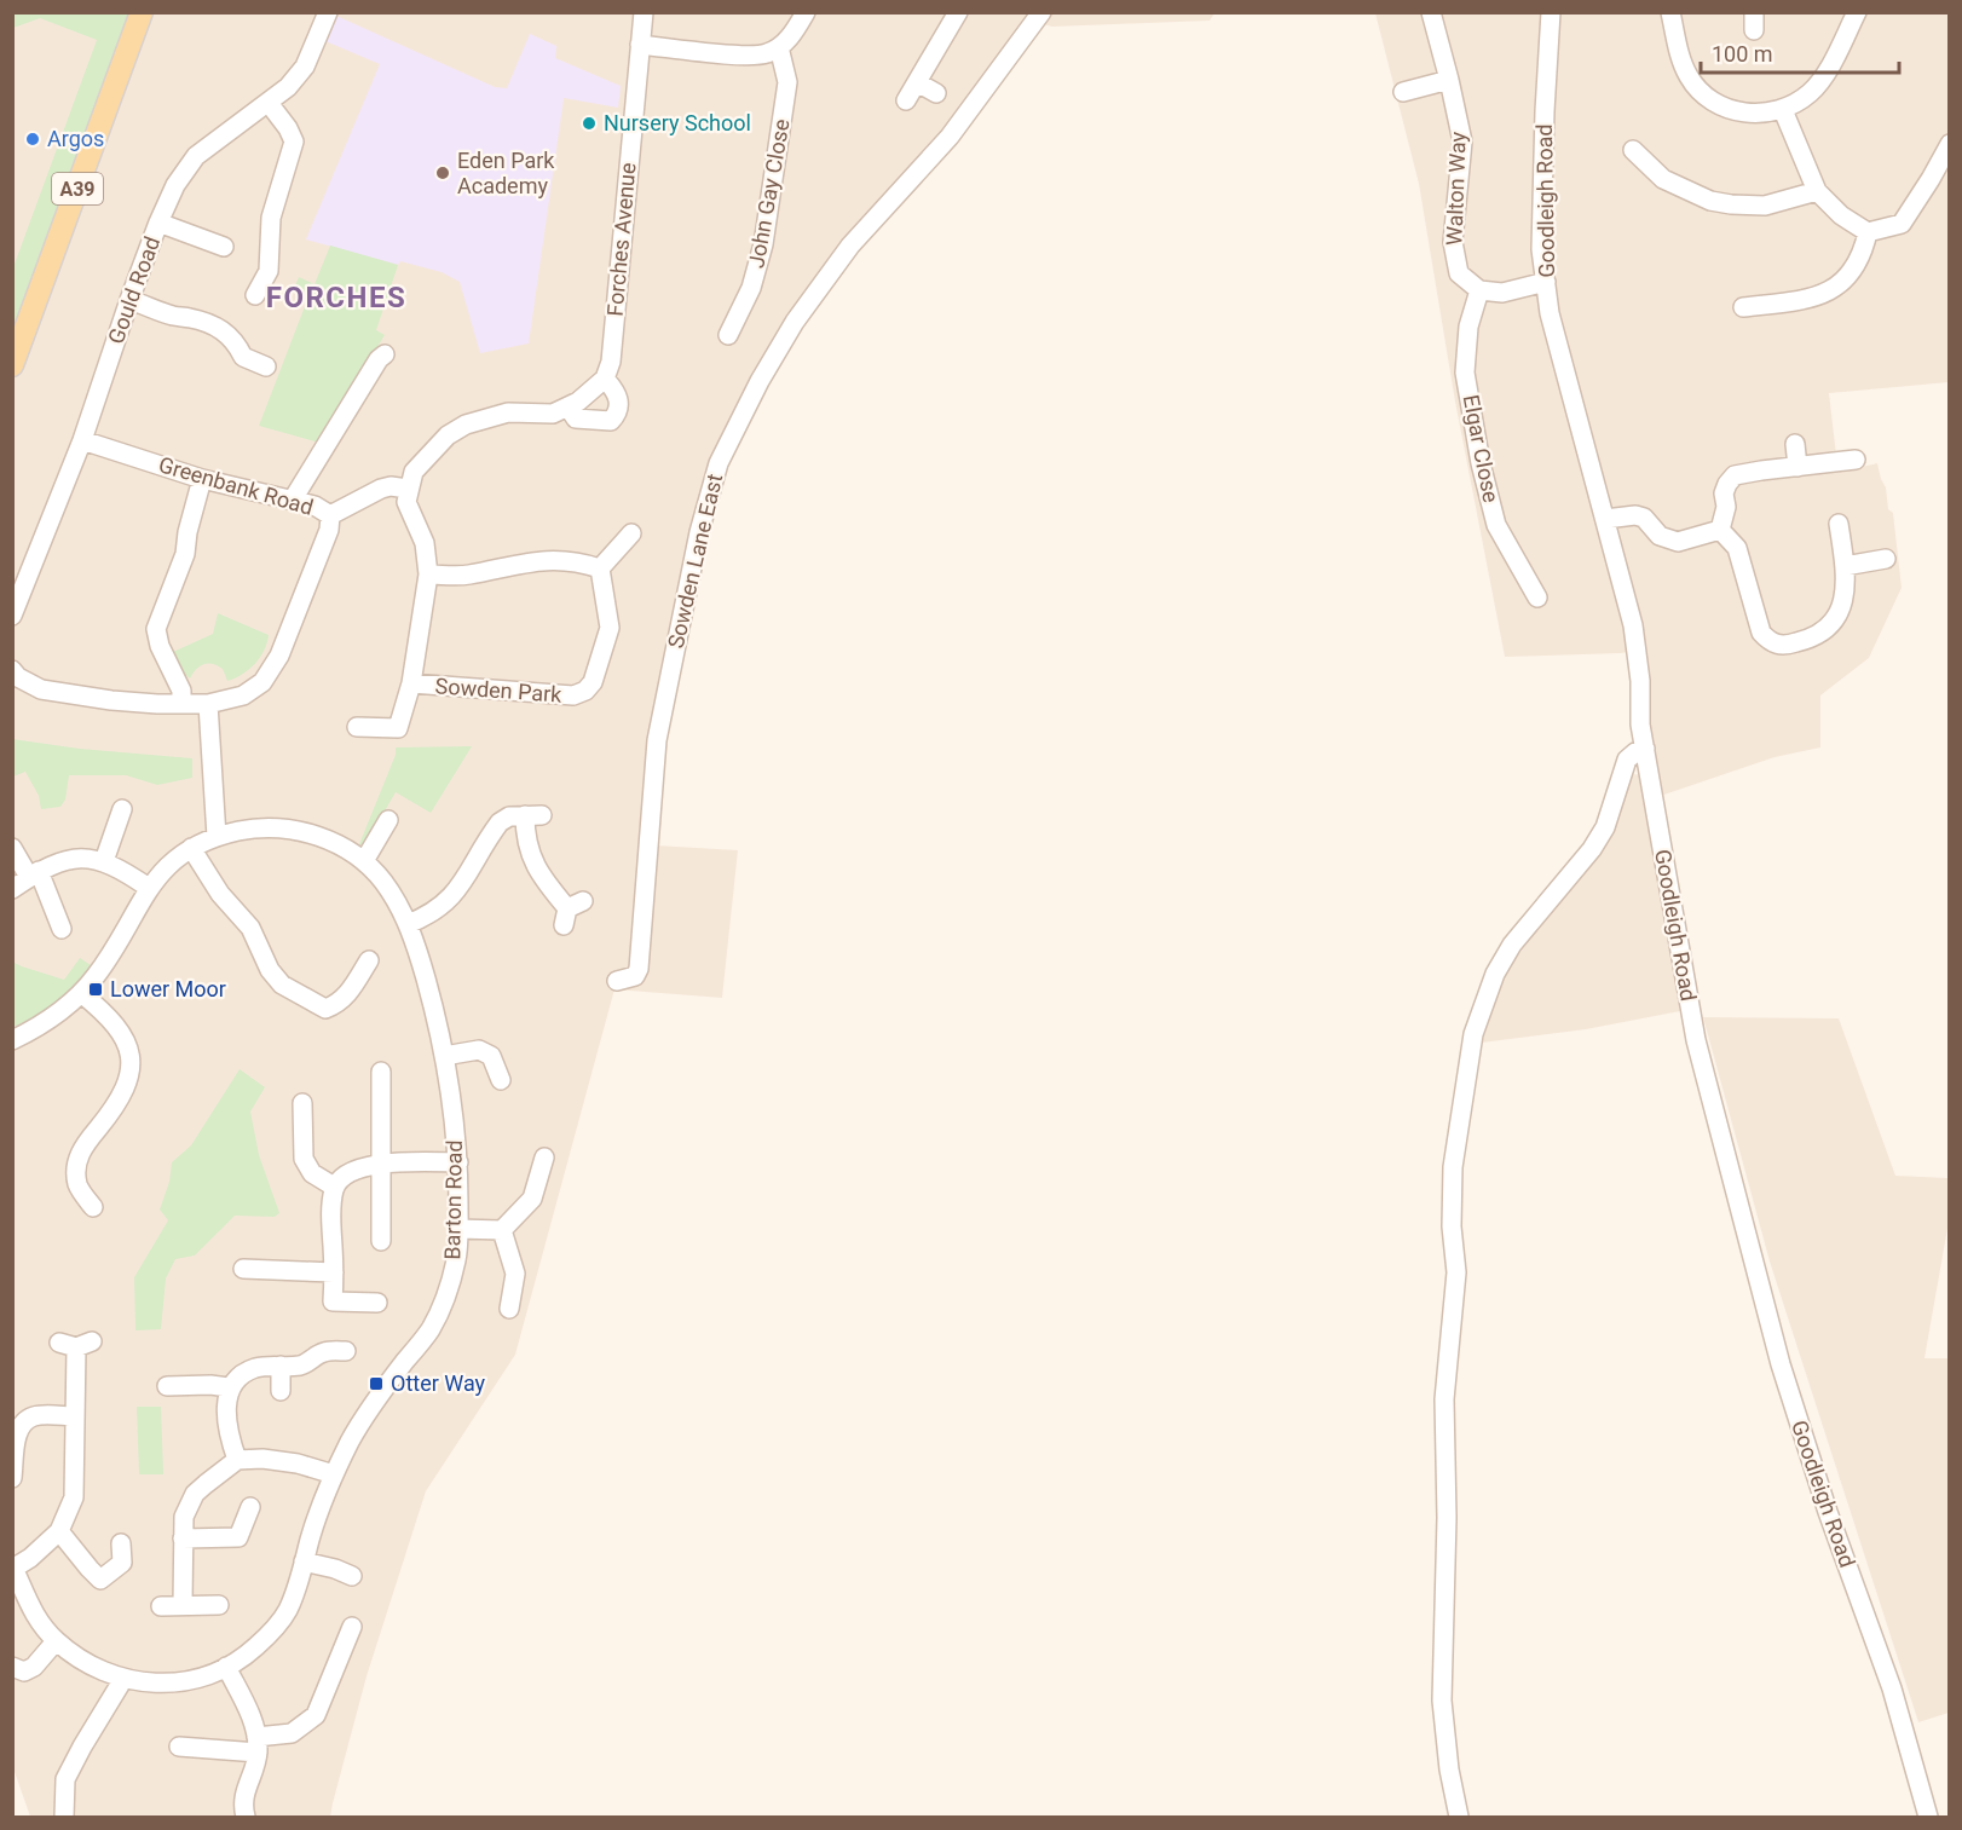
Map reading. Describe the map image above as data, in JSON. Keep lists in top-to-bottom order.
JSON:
{
  "streets": {
    "main road": ["A39"],
    "street": [
      "Walton Way",
      "John Gay Close",
      "Goodleigh Road",
      "Forches Avenue",
      "Gould Road",
      "Elgar Close",
      "Greenbank Road",
      "Sowden Lane East",
      "Sowden Park",
      "Barton Road"
    ]
  },
  "crossings": [
    ["Walton Way", "Elgar Close"],
    ["Gould Road", "Greenbank Road"],
    ["Greenbank Road", "Sowden Park"]
  ],
  "districts": ["FORCHES"],
  "places": {
    "other": ["Nursery School", "Argos", "Eden Park Academy"],
    "transit": ["Lower Moor", "Otter Way"]
  },
  "scale_bar": "100 m"
}
